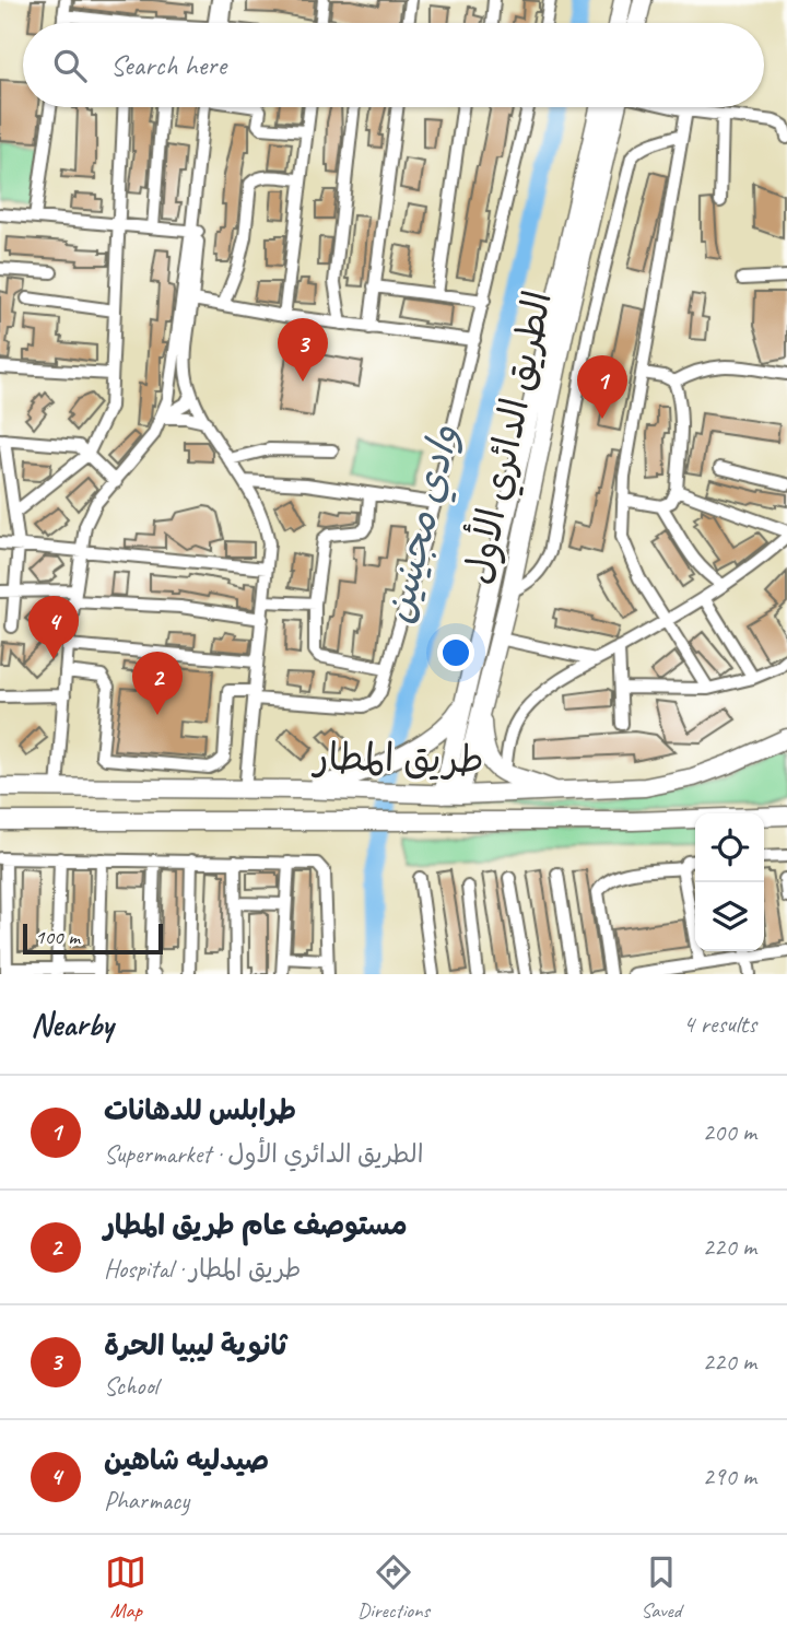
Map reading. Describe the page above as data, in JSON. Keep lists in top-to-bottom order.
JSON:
{
  "streets": {
    "highway": ["الطريق الدائري الأول", "طريق المطار"]
  },
  "crossings": [
    ["الطريق الدائري الأول", "طريق المطار"]
  ],
  "water": ["وادي مجينين"],
  "scale_bar": "100 m",
  "page": {
    "search": "Search here",
    "pins": [
      "3",
      "1",
      "4",
      "2"
    ],
    "scale": "100 m",
    "heading": ["Nearby", "4 results"],
    "list": [
      {
        "mark": "1",
        "name": "طرابلس للدهانات",
        "note": "Supermarket · الطريق الدائري الأول",
        "value": "200 m"
      },
      {
        "mark": "2",
        "name": "مستوصف عام طريق المطار",
        "note": "Hospital · طريق المطار",
        "value": "220 m"
      },
      {
        "mark": "3",
        "name": "ثانوية ليبيا الحرة",
        "note": "School",
        "value": "220 m"
      },
      {
        "mark": "4",
        "name": "صيدليه شاهين",
        "note": "Pharmacy",
        "value": "290 m"
      }
    ],
    "nav": ["Map", "Directions", "Saved"]
  }
}
